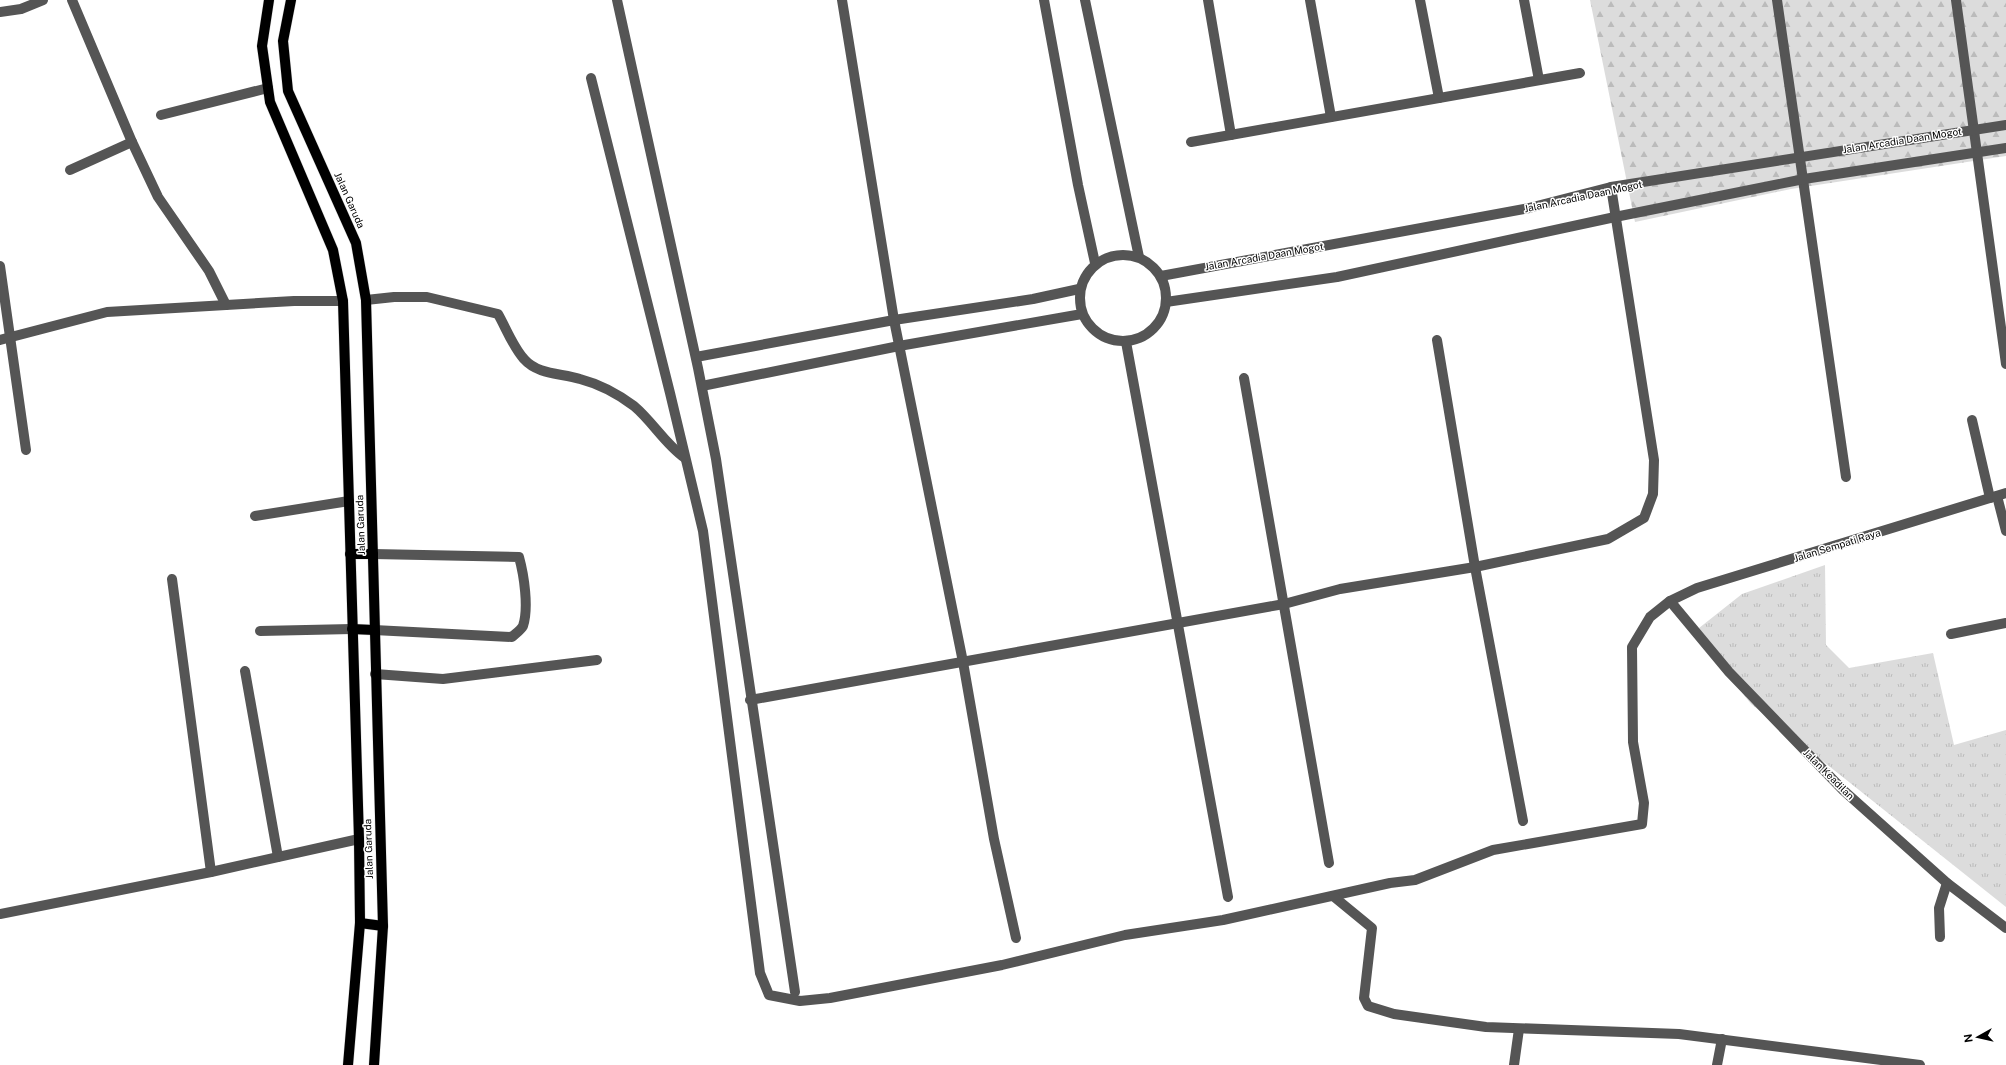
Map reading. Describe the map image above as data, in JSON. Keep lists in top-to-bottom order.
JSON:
{
  "streets": {
    "main road": ["Jalan Garuda"],
    "street": ["Jalan Arcadia Daan Mogot", "Jalan Sempati Raya", "Jalan Keadilan"]
  },
  "crossings": [
    ["Jalan Sempati Raya", "Jalan Keadilan"]
  ],
  "north": "left"
}
